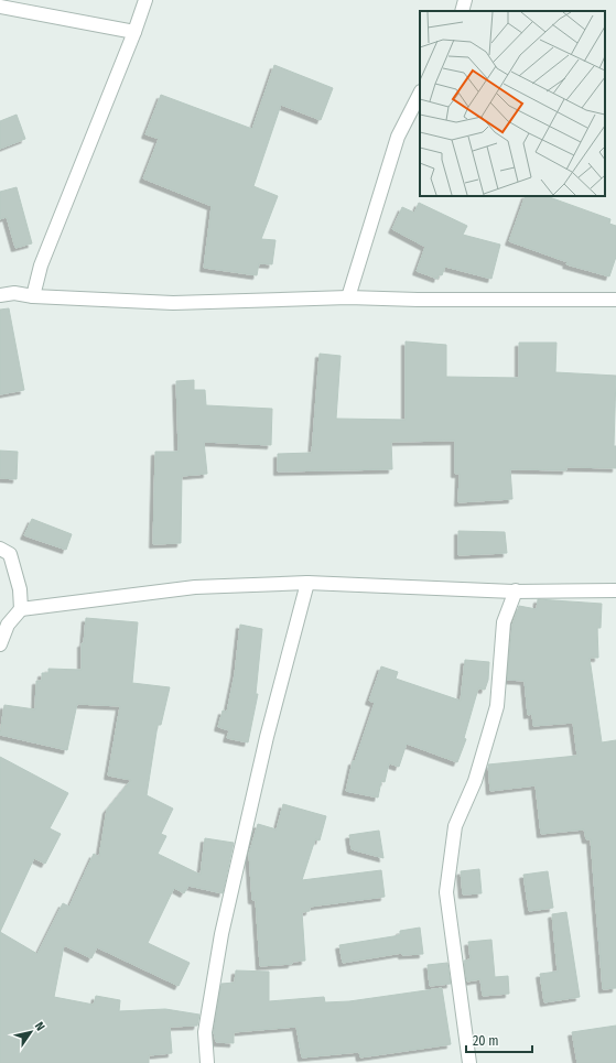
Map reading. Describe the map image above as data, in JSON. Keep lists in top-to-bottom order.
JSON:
{
  "scale_bar": "20 m",
  "north": "top right"
}
